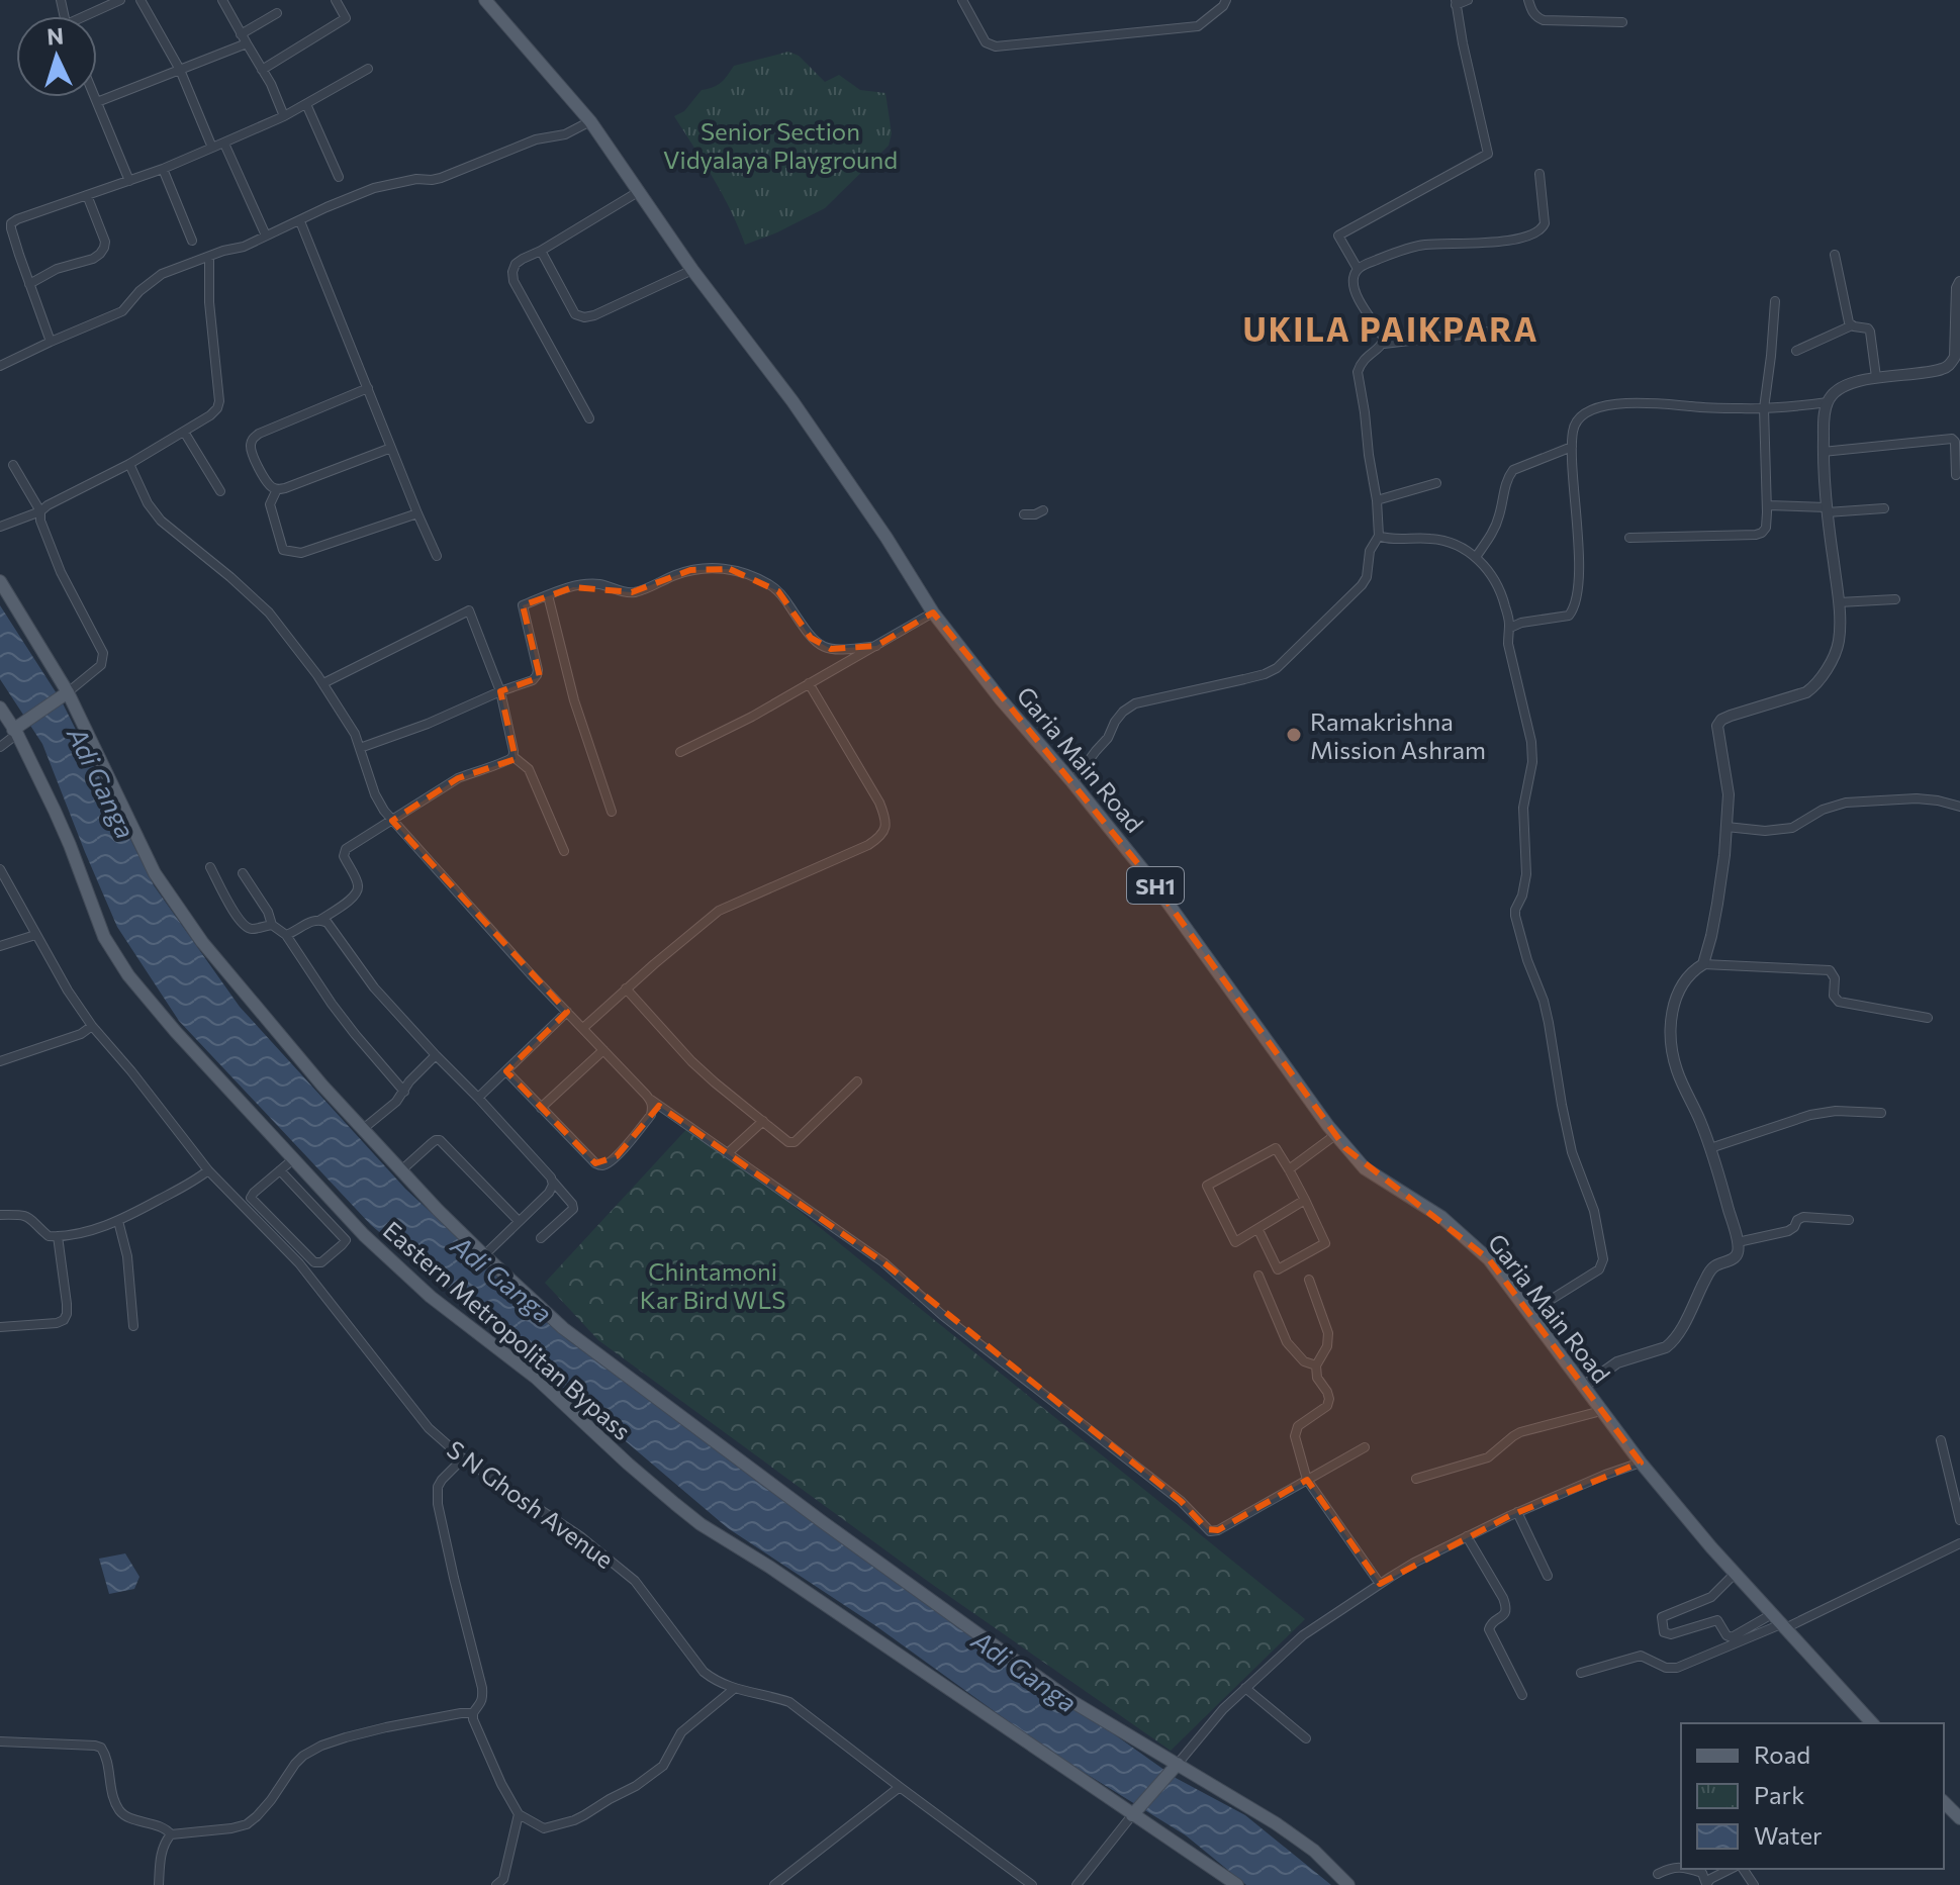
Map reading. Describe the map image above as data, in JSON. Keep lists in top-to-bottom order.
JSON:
{
  "streets": {
    "main road": ["Garia Main Road", "SH1", "Eastern Metropolitan Bypass"],
    "street": ["S N Ghosh Avenue"]
  },
  "districts": ["UKILA PAIKPARA"],
  "water": ["Adi Ganga"],
  "parks": ["Senior Section Vidyalaya Playground", "Chintamoni Kar Bird WLS"],
  "places": ["Ramakrishna Mission Ashram"],
  "legend": ["Road", "Park", "Water"],
  "north": "top"
}
